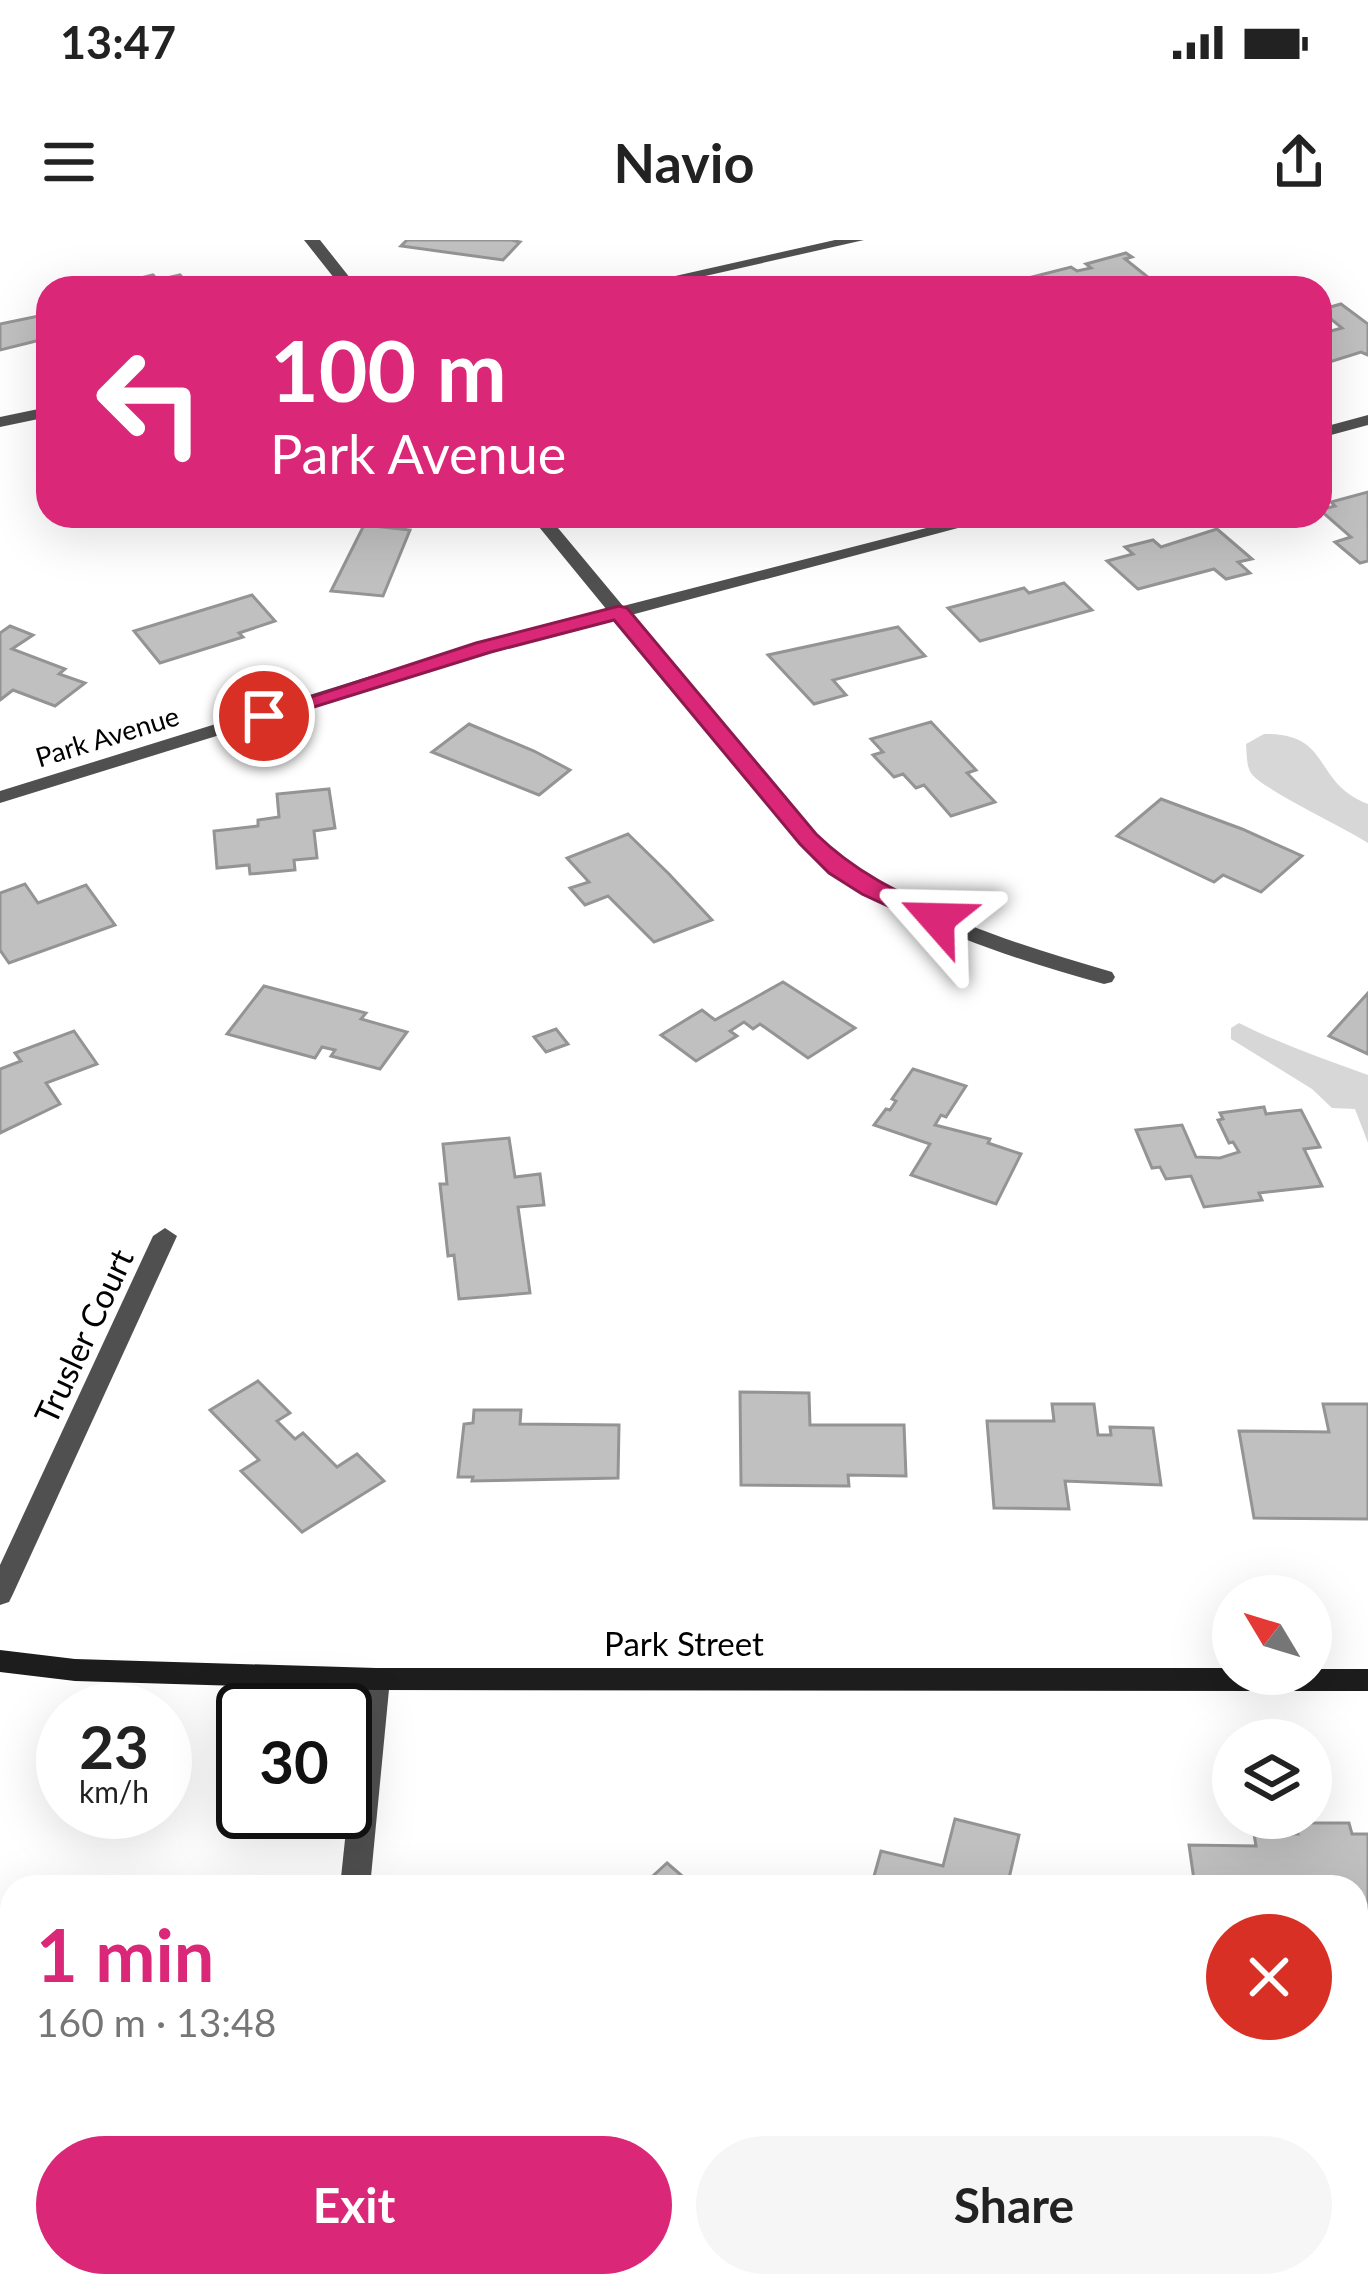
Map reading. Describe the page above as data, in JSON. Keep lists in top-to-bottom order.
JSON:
{
  "streets": {
    "street": ["Park Avenue", "Trusler Court", "Park Street"]
  },
  "north": "top left",
  "page": {
    "status": "13:47",
    "header": "Navio",
    "turn": ["100 m", "Park Avenue"],
    "speed": "23 km/h",
    "limit": "30",
    "heading": ["1 min", "160 m · 13:48"],
    "buttons": ["Exit", "Share"]
  }
}
